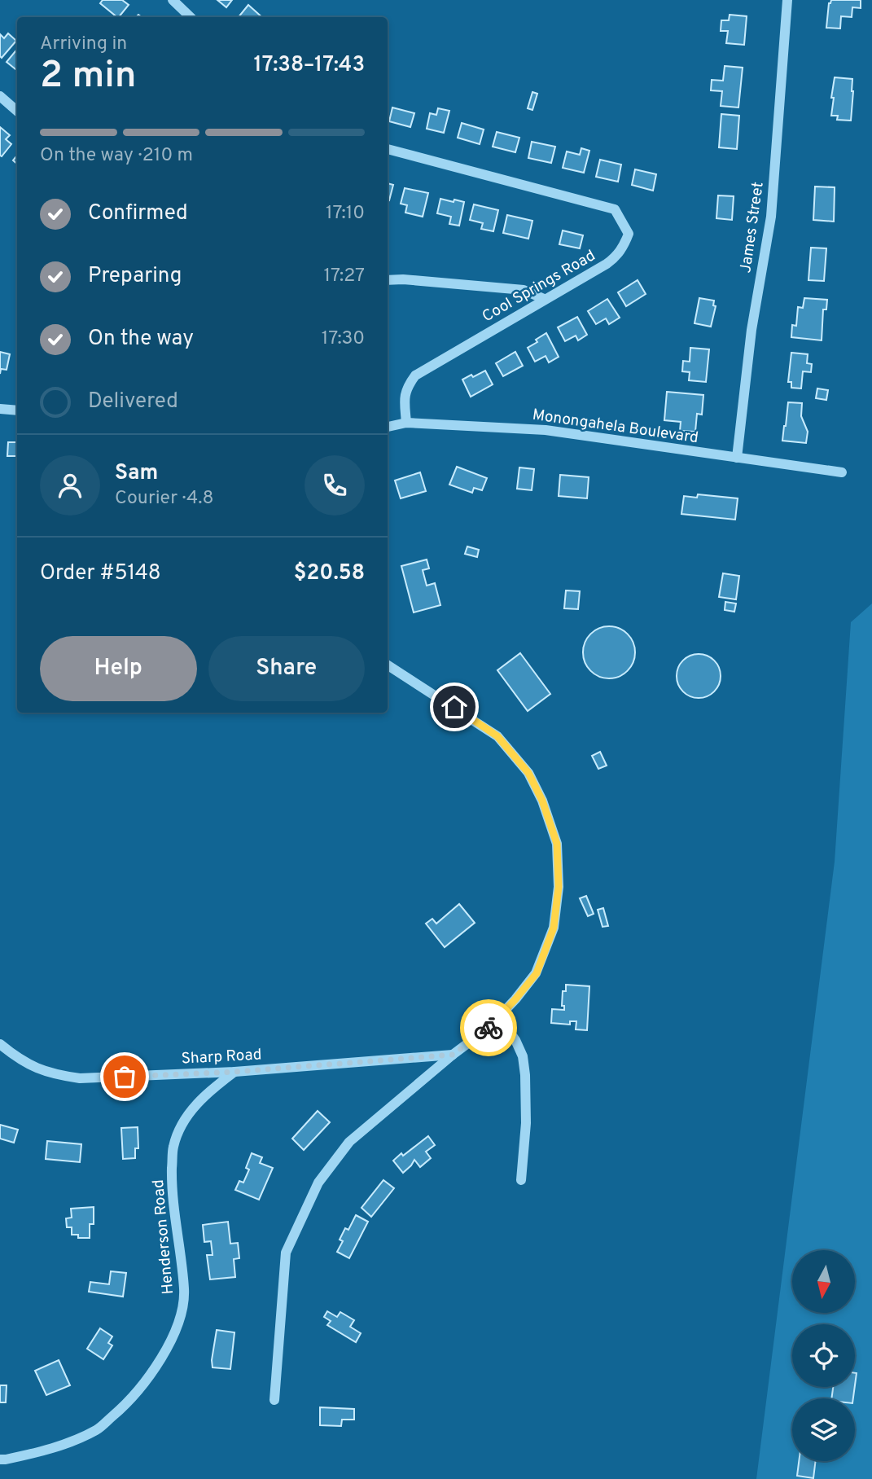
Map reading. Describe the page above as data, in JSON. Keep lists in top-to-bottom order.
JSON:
{
  "streets": {
    "street": [
      "James Street",
      "Cool Springs Road",
      "Monongahela Boulevard",
      "Sharp Road",
      "Henderson Road"
    ]
  },
  "crossings": [
    ["James Street", "Monongahela Boulevard"],
    ["Cool Springs Road", "Monongahela Boulevard"],
    ["Sharp Road", "Henderson Road"]
  ],
  "north": "bottom",
  "page": {
    "heading": ["2 min", "Arriving in", "17:38–17:43"],
    "panel": [
      "Sam",
      "Courier · 4.8",
      "Order #5148",
      "$20.58"
    ],
    "bar": "On the way · 210 m",
    "list": [
      ["Confirmed", "17:10"],
      ["Preparing", "17:27"],
      ["On the way", "17:30"],
      "Delivered"
    ],
    "buttons": ["Help", "Share"]
  }
}
